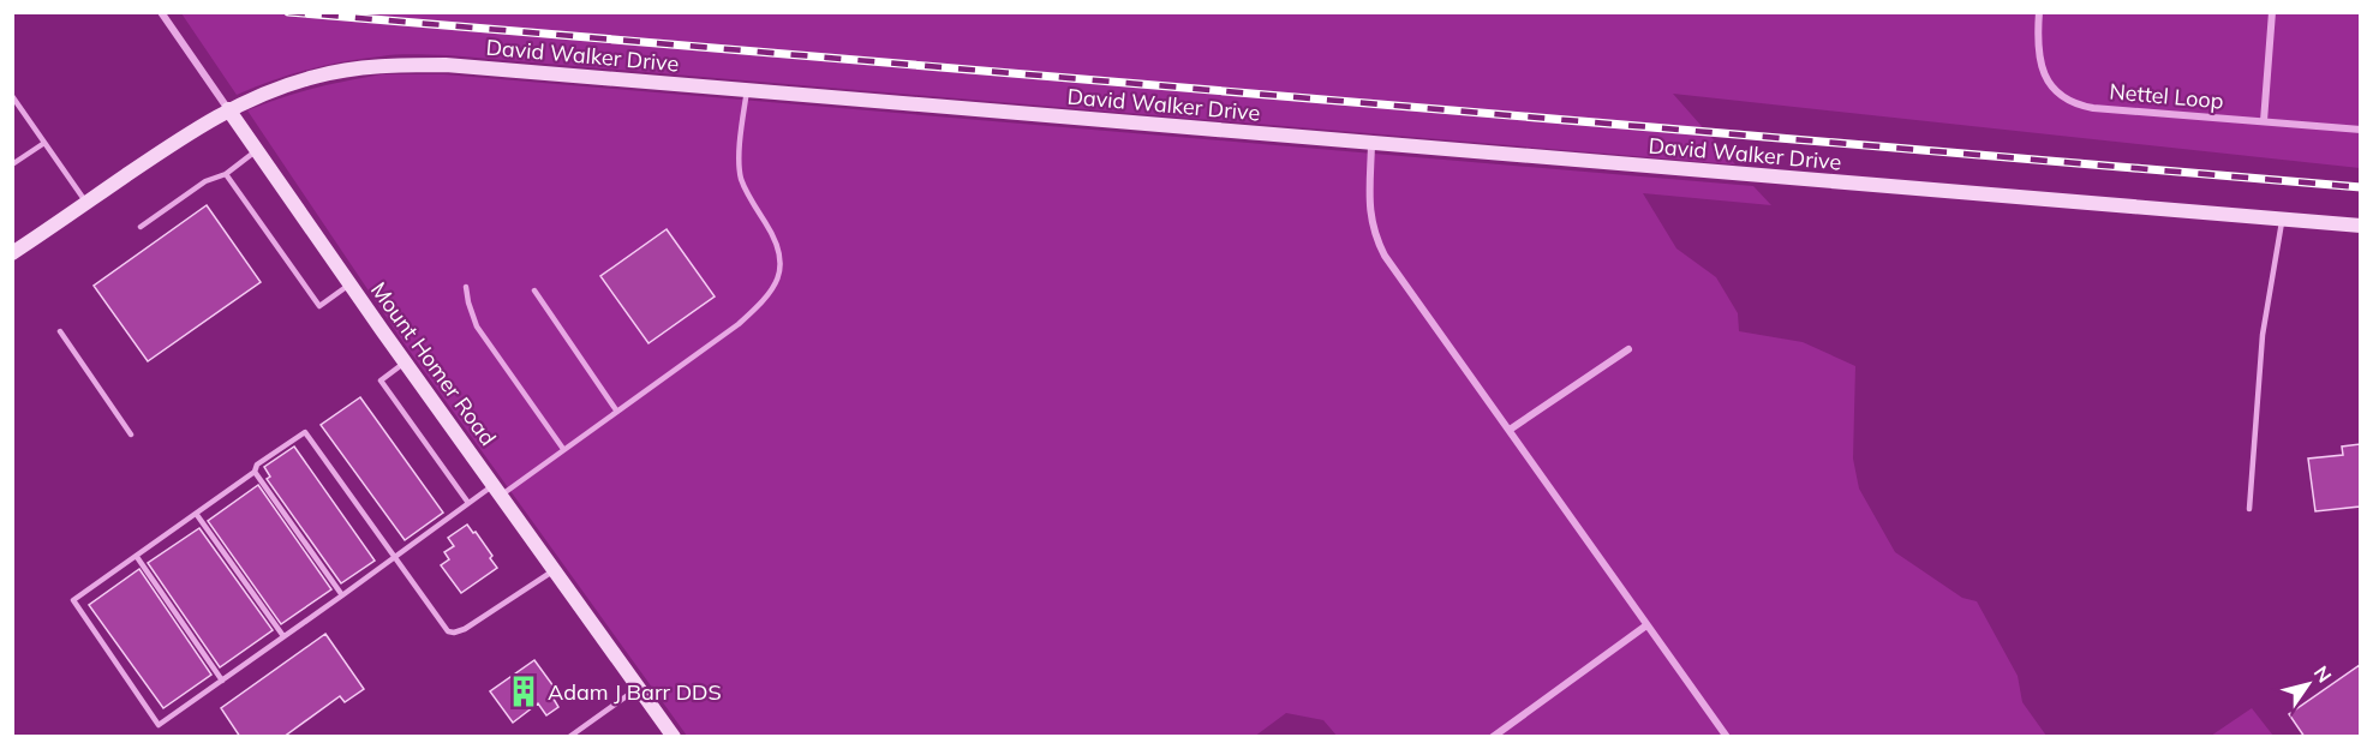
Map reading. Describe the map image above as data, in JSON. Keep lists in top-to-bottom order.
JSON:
{
  "streets": {
    "street": ["David Walker Drive", "Nettel Loop", "Mount Homer Road"]
  },
  "crossings": [
    ["David Walker Drive", "Mount Homer Road"]
  ],
  "places": {
    "building": ["Adam J Barr DDS"]
  },
  "north": "top right"
}
